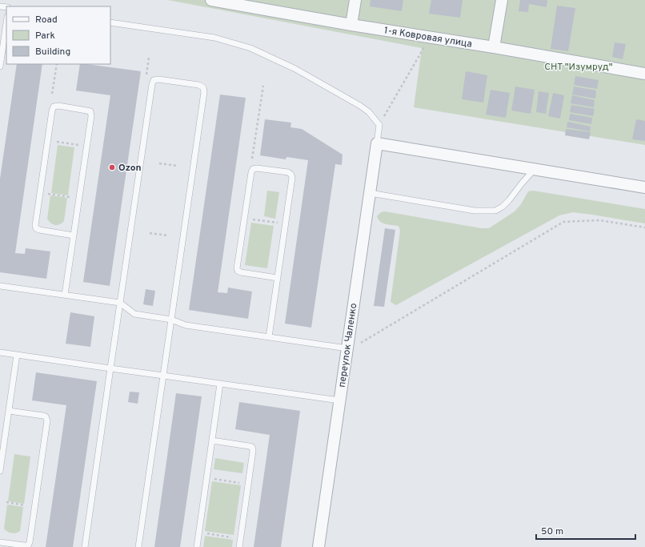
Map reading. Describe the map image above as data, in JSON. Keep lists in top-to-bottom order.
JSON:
{
  "streets": {
    "street": ["1-я Ковровая улица", "переулок Чаленко"]
  },
  "parks": ["СНТ \"Изумруд\""],
  "places": ["Ozon"],
  "legend": ["Road", "Park", "Building"],
  "scale_bar": "50 m"
}
